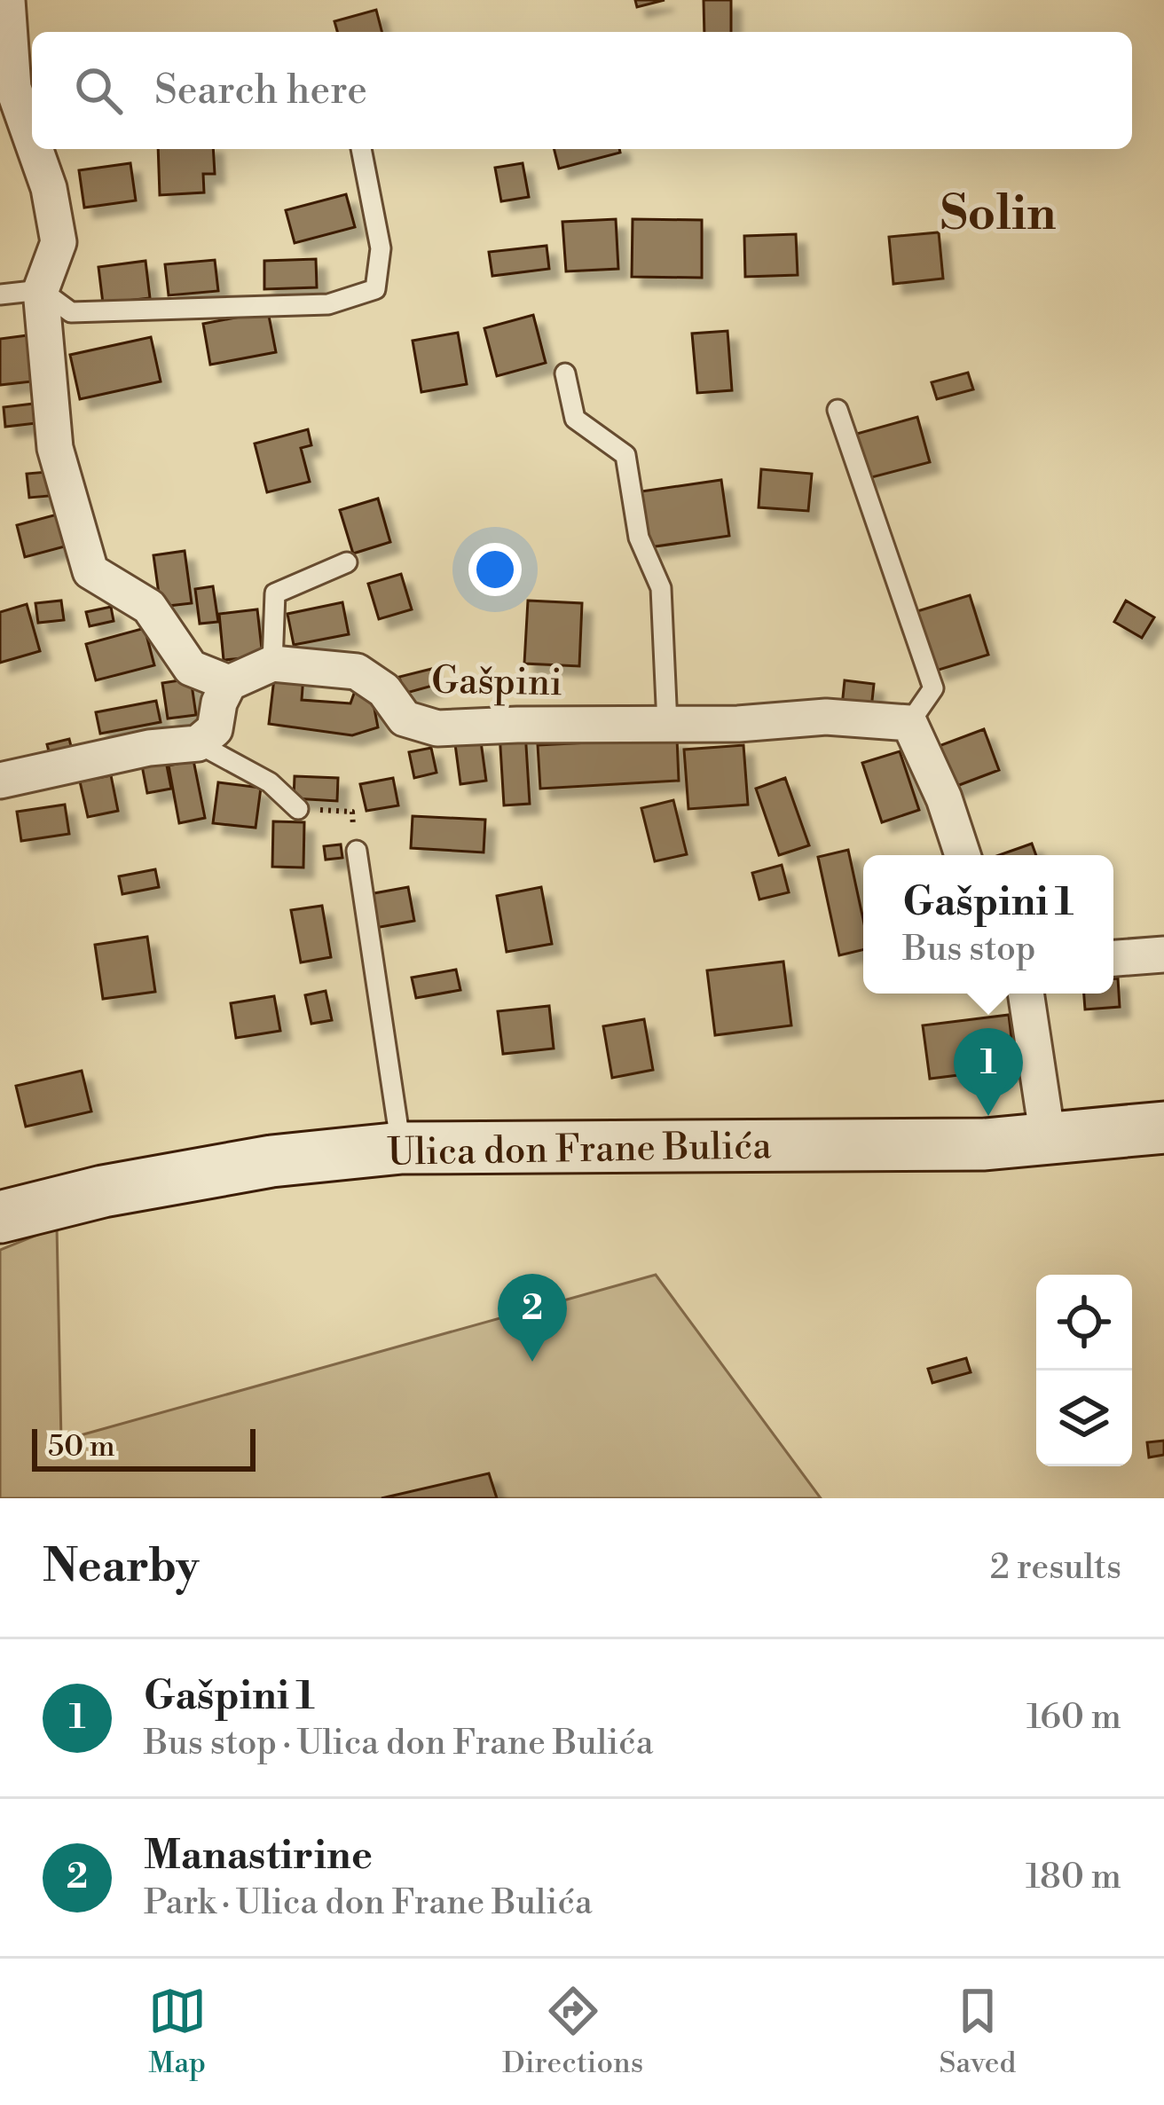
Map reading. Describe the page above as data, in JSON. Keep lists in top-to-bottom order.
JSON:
{
  "streets": {
    "street": ["Gašpini", "Ulica don Frane Bulića"]
  },
  "districts": ["Solin"],
  "scale_bar": "50 m",
  "page": {
    "search": "Search here",
    "popup": ["Gašpini 1", "Bus stop"],
    "pins": ["1", "2"],
    "scale": "50 m",
    "heading": ["Nearby", "2 results"],
    "list": [
      {
        "mark": "1",
        "name": "Gašpini 1",
        "note": "Bus stop · Ulica don Frane Bulića",
        "value": "160 m"
      },
      {
        "mark": "2",
        "name": "Manastirine",
        "note": "Park · Ulica don Frane Bulića",
        "value": "180 m"
      }
    ],
    "nav": ["Map", "Directions", "Saved"]
  }
}
